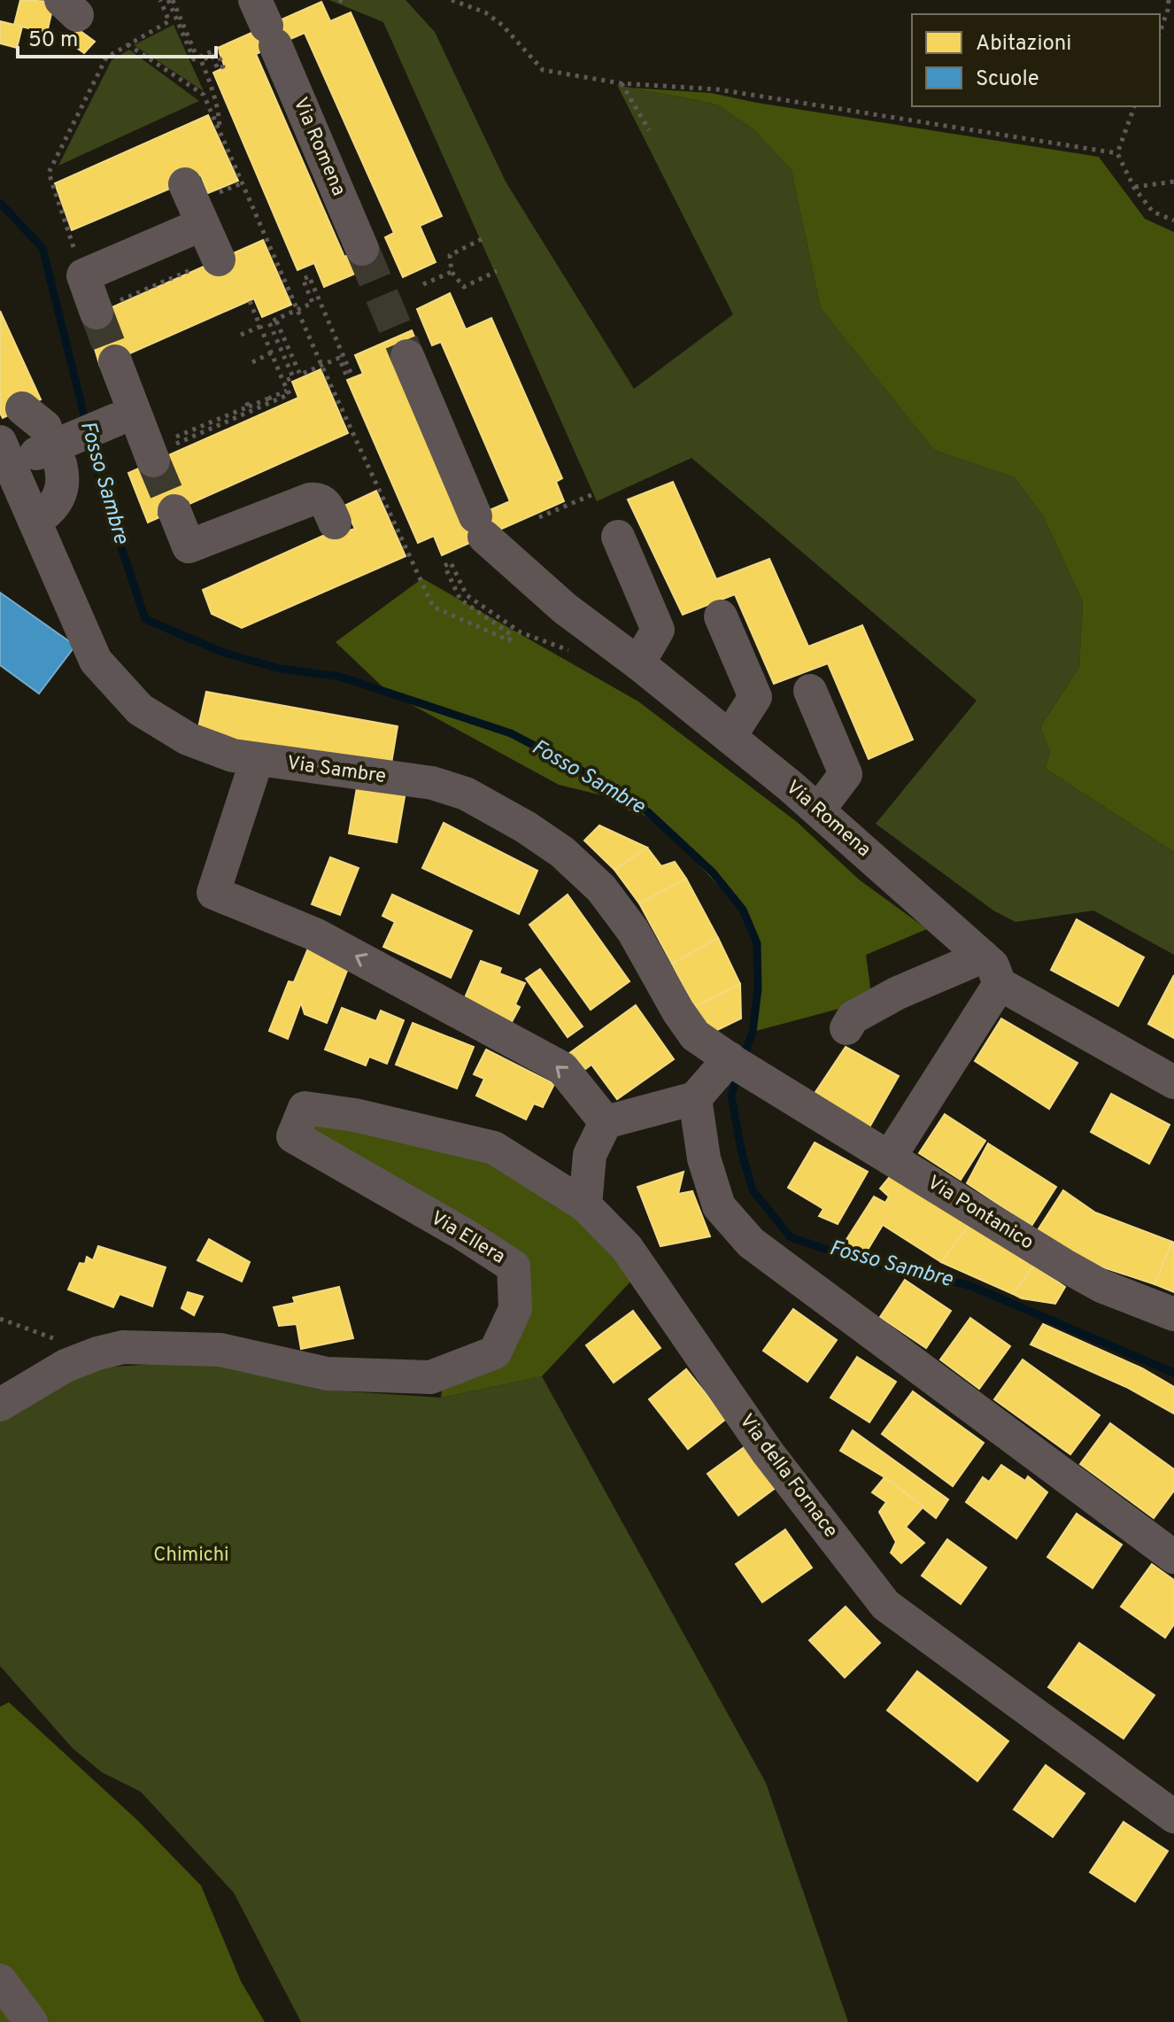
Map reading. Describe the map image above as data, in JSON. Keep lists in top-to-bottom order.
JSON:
{
  "streets": {
    "street": [
      "Via Romena",
      "Via Sambre",
      "Via Pontanico",
      "Via Ellera",
      "Via della Fornace"
    ]
  },
  "crossings": [
    ["Via Sambre", "Via Pontanico"],
    ["Via Ellera", "Via della Fornace"]
  ],
  "water": ["Fosso Sambre"],
  "parks": ["Chimichi"],
  "legend": ["Abitazioni", "Scuole"],
  "scale_bar": "50 m"
}
